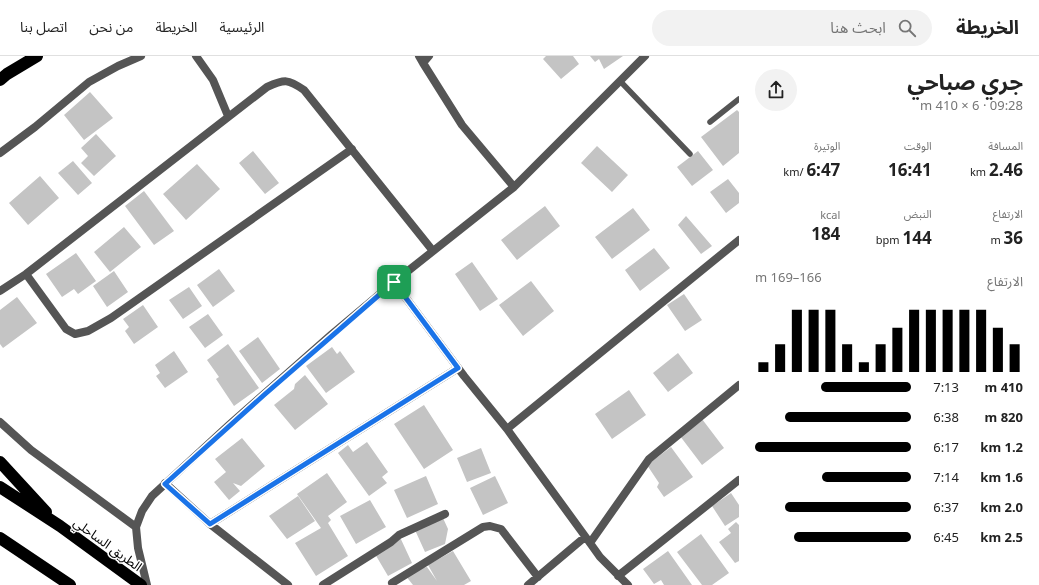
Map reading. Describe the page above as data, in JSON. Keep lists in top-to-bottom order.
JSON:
{
  "streets": {
    "highway": ["الطريق الساحلي"]
  },
  "page": {
    "header": "الخريطة",
    "search": "ابحث هنا",
    "nav": [
      "الرئيسية",
      "الخريطة",
      "من نحن",
      "اتصل بنا"
    ],
    "heading": ["جري صباحي", "09:28 · 6 × 410 m"],
    "stats": [
      ["المسافة", "2.46 km"],
      ["الوقت", "16:41"],
      ["الوتيرة", "6:47 /km"],
      ["الارتفاع", "36 m"],
      ["النبض", "144 bpm"],
      ["kcal", "184"]
    ],
    "chart": ["الارتفاع", "166–169 m"],
    "list": [
      {
        "name": "410 m",
        "note": "7:13"
      },
      {
        "name": "820 m",
        "note": "6:38"
      },
      {
        "name": "1.2 km",
        "note": "6:17"
      },
      {
        "name": "1.6 km",
        "note": "7:14"
      },
      {
        "name": "2.0 km",
        "note": "6:37"
      },
      {
        "name": "2.5 km",
        "note": "6:45"
      }
    ]
  }
}
